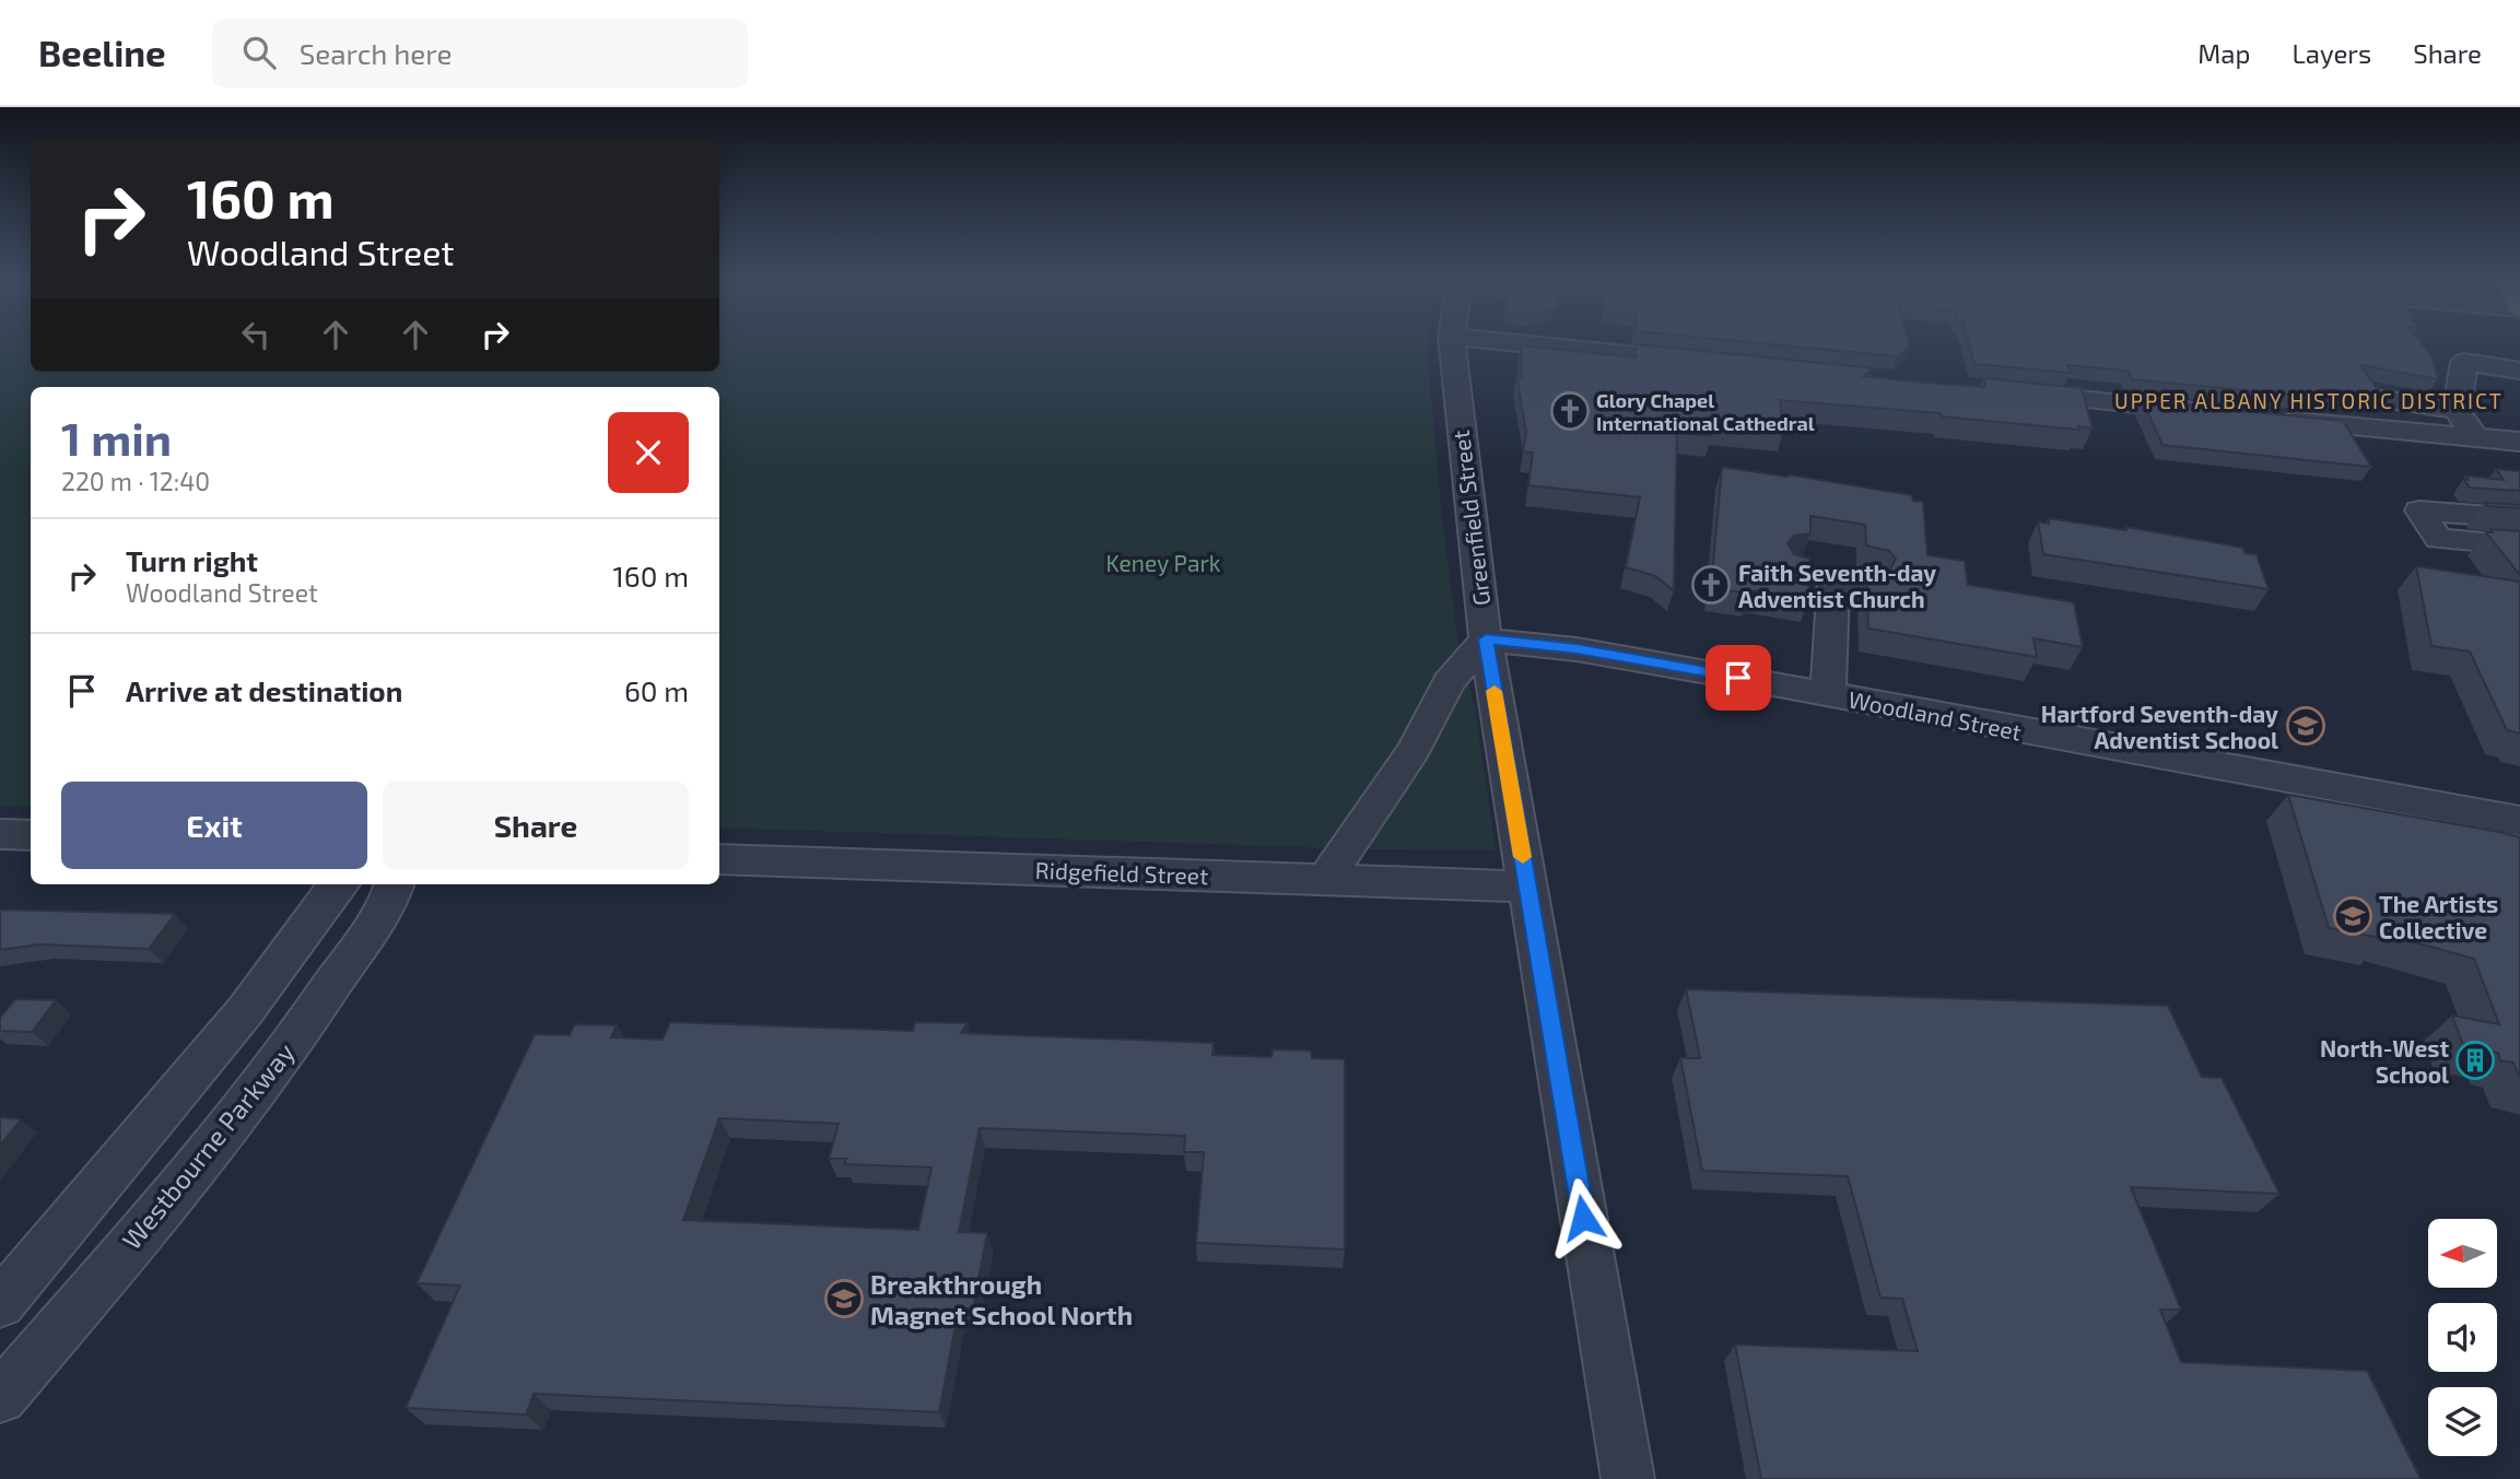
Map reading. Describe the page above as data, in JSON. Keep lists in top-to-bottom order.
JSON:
{
  "streets": {
    "street": [
      "Greenfield Street",
      "Woodland Street",
      "Ridgefield Street",
      "Westbourne Parkway"
    ]
  },
  "crossings": [
    ["Greenfield Street", "Woodland Street"],
    ["Greenfield Street", "Ridgefield Street"]
  ],
  "districts": ["UPPER ALBANY HISTORIC DISTRICT"],
  "parks": ["Keney Park"],
  "places": {
    "church": ["Glory Chapel International Cathedral", "Faith Seventh-day Adventist Church"],
    "school or university": ["Hartford Seventh-day Adventist School", "The Artists Collective", "Breakthrough Magnet School North"],
    "building": ["North-West School"]
  },
  "north": "left",
  "page": {
    "header": "Beeline",
    "search": "Search here",
    "nav": ["Map", "Layers", "Share"],
    "turn": ["160 m", "Woodland Street"],
    "heading": ["1 min", "220 m · 12:40"],
    "list": [
      {
        "name": "Turn right",
        "note": "Woodland Street",
        "value": "160 m"
      },
      {
        "name": "Arrive at destination",
        "value": "60 m"
      }
    ],
    "buttons": ["Exit", "Share"]
  }
}
